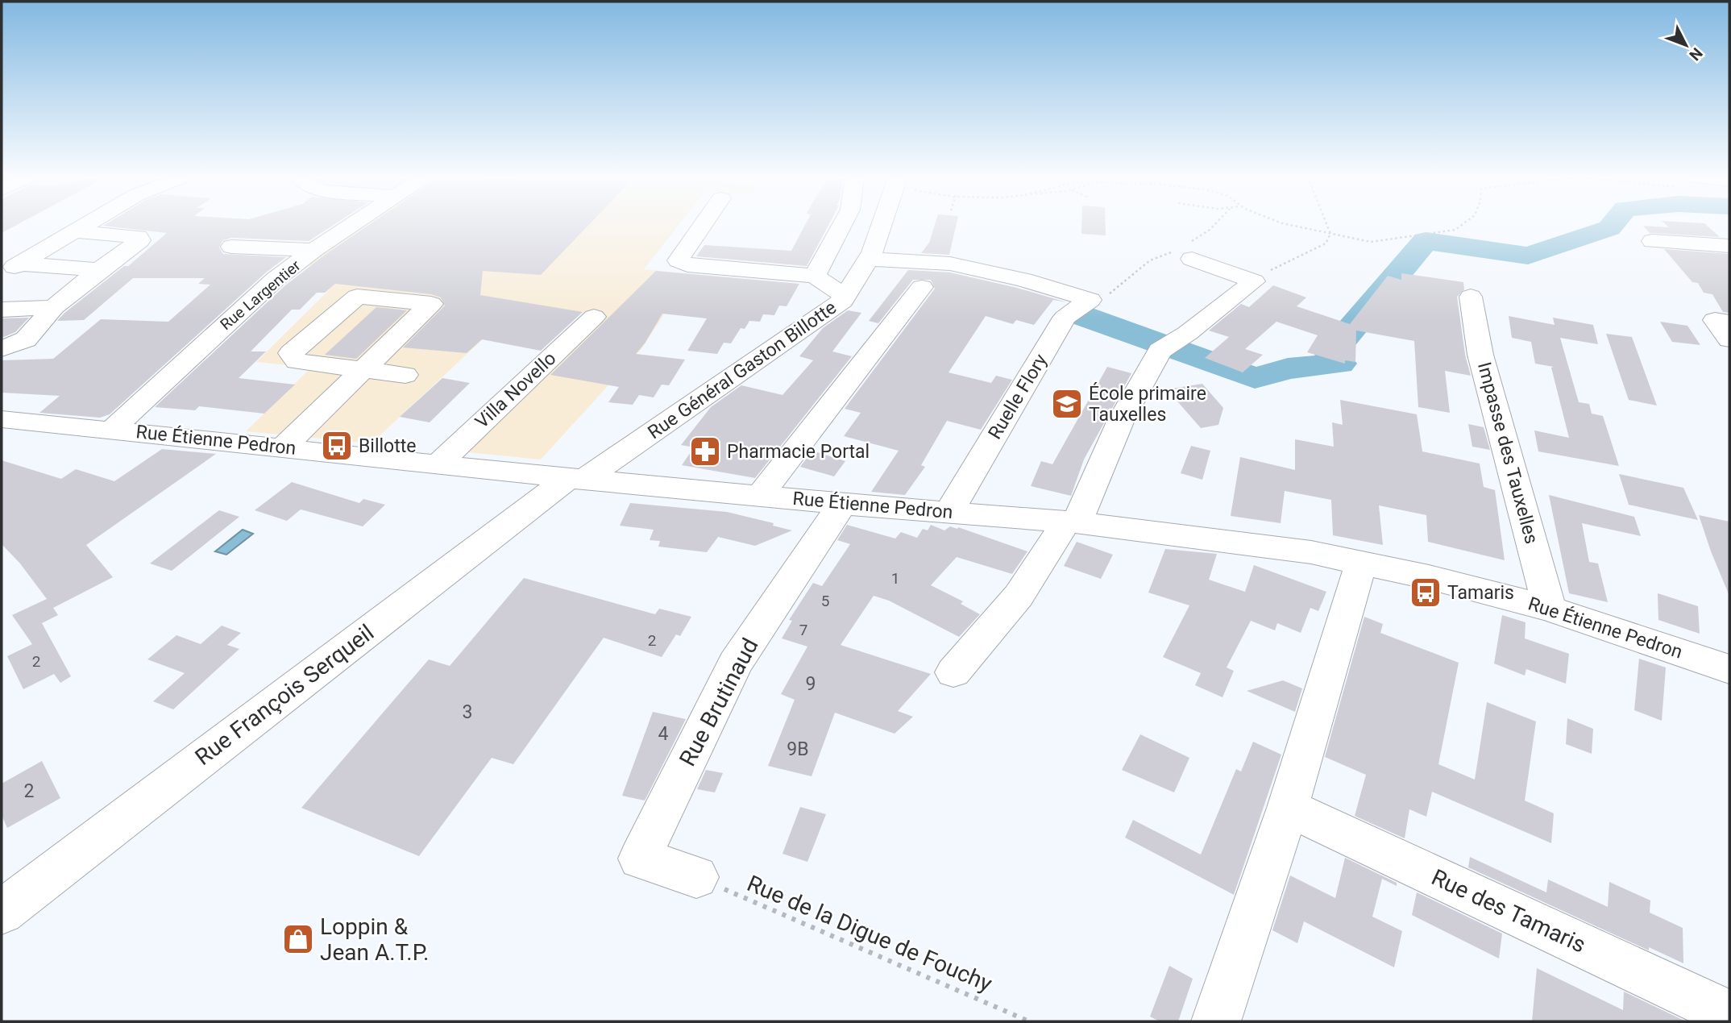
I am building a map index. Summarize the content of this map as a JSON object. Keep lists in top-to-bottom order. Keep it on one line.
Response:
{"streets":{"street":["Rue Largentier","Rue Général Gaston Billotte","Villa Novello","Ruelle Flory","Rue Étienne Pedron","Impasse des Tauxelles","Rue François Serqueil","Rue Brutinaud","Rue des Tamaris"],"path":["Rue de la Digue de Fouchy"]},"crossings":[["Rue Largentier","Rue Étienne Pedron"],["Rue Général Gaston Billotte","Rue Étienne Pedron"],["Rue Général Gaston Billotte","Rue François Serqueil"],["Villa Novello","Rue Étienne Pedron"],["Ruelle Flory","Rue Étienne Pedron"],["Rue Étienne Pedron","Impasse des Tauxelles"],["Rue Étienne Pedron","Rue François Serqueil"],["Rue Étienne Pedron","Rue Brutinaud"],["Rue Brutinaud","Rue de la Digue de Fouchy"]],"places":{"school or university":["École primaire Tauxelles"],"bus stop":["Billotte","Tamaris"],"pharmacy":["Pharmacie Portal"],"shop":["Loppin & Jean A.T.P."]},"house_numbers":["1","5","7","2","2","9","3","4","9B","2"],"north":"bottom right"}
